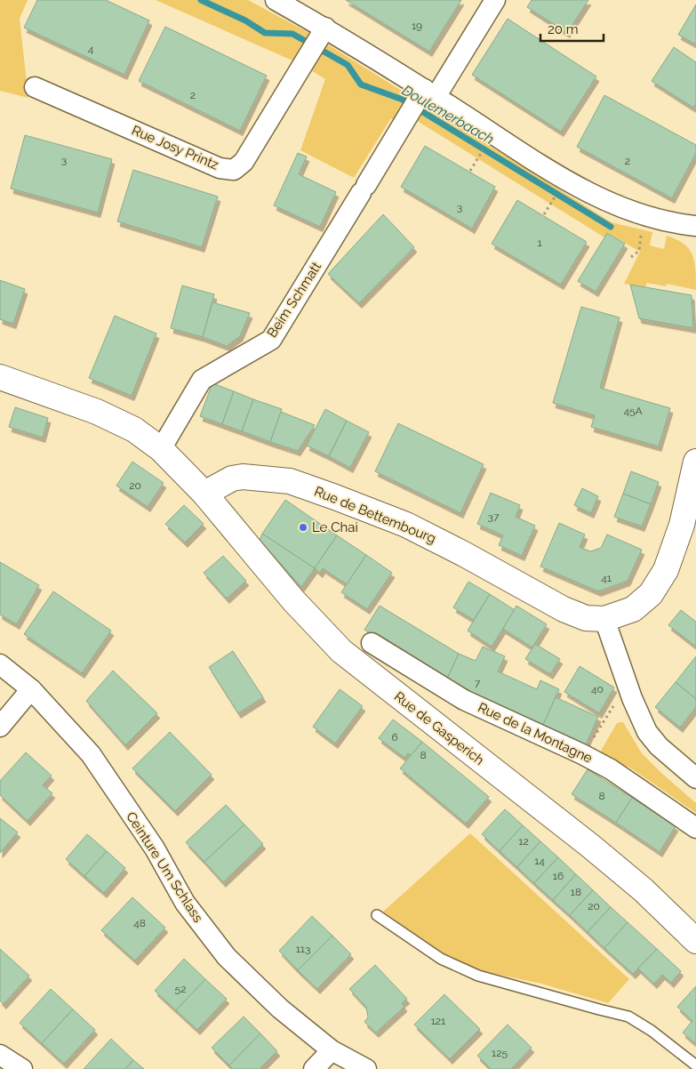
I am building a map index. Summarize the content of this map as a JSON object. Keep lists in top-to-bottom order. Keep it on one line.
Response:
{"streets":{"main road":["Rue de Bettembourg","Rue de Gasperich"],"street":["Rue Josy Printz","Beim Schmatt","Rue de la Montagne","Ceinture Um Schlass"]},"crossings":[["Rue de Bettembourg","Rue de Gasperich"]],"water":["Doulemerbaach"],"places":["Le Chai"],"house_numbers":["19","4","2","3","2","3","1","45A","20","37","41","7","40","6","8","8","12","14","16","18","20","48","113","52","121","125"],"scale_bar":"20 m"}
